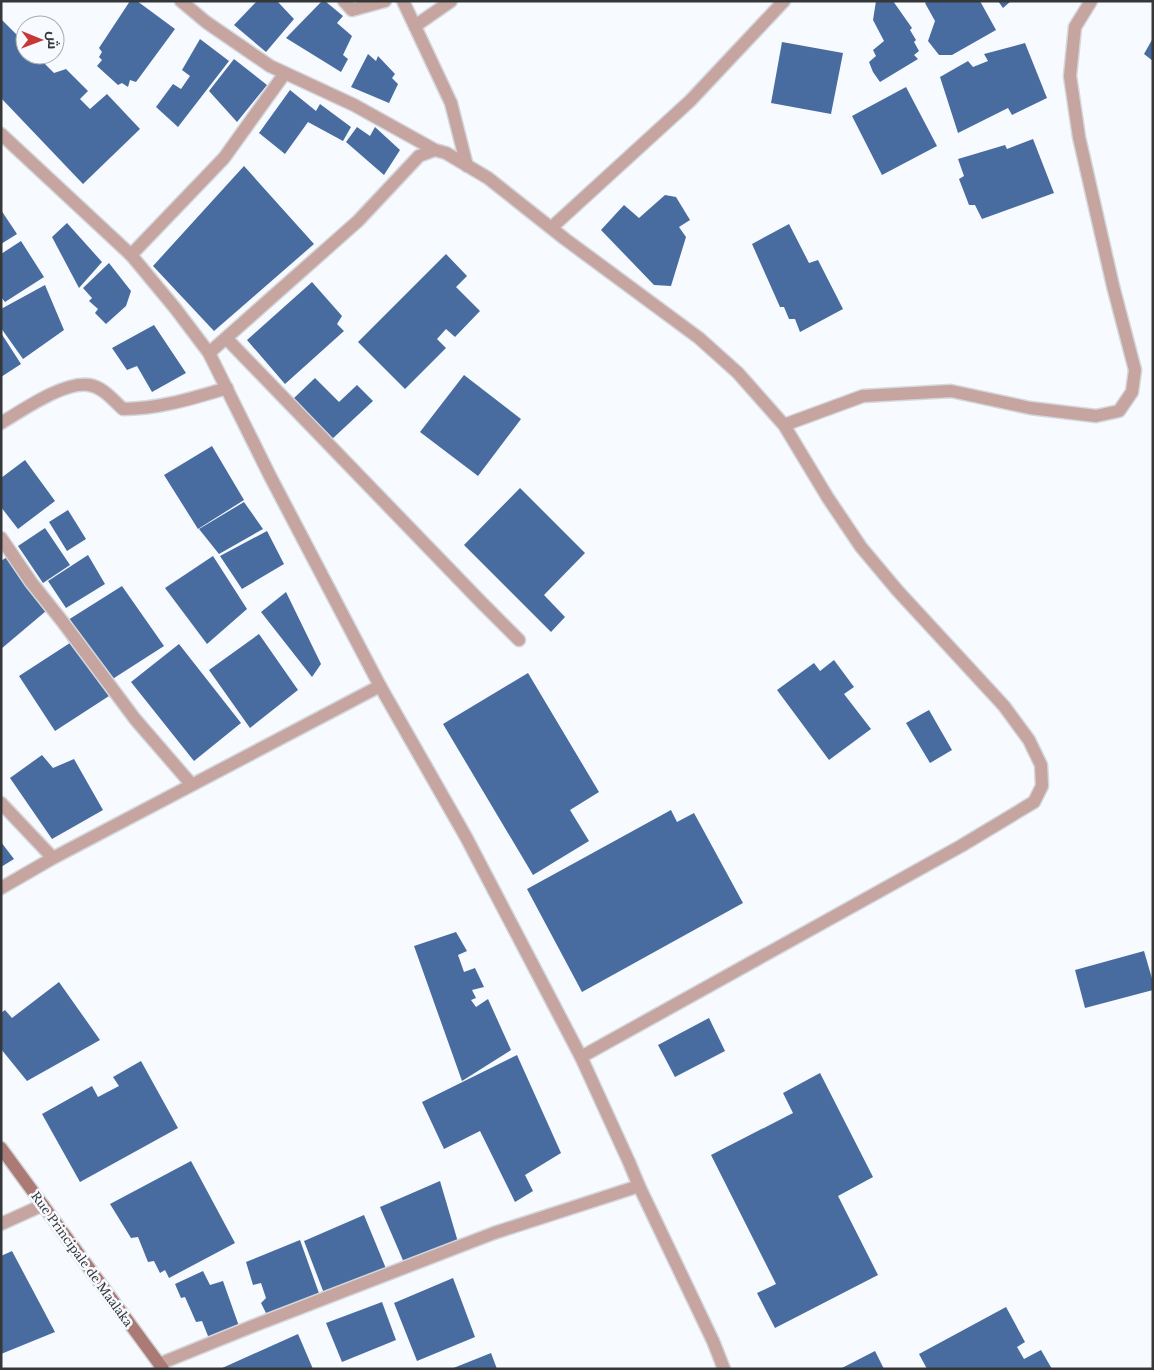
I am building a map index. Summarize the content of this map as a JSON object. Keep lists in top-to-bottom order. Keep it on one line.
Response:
{"streets":{"main road":["Rue Principale de Maalaka"]},"north":"right"}
